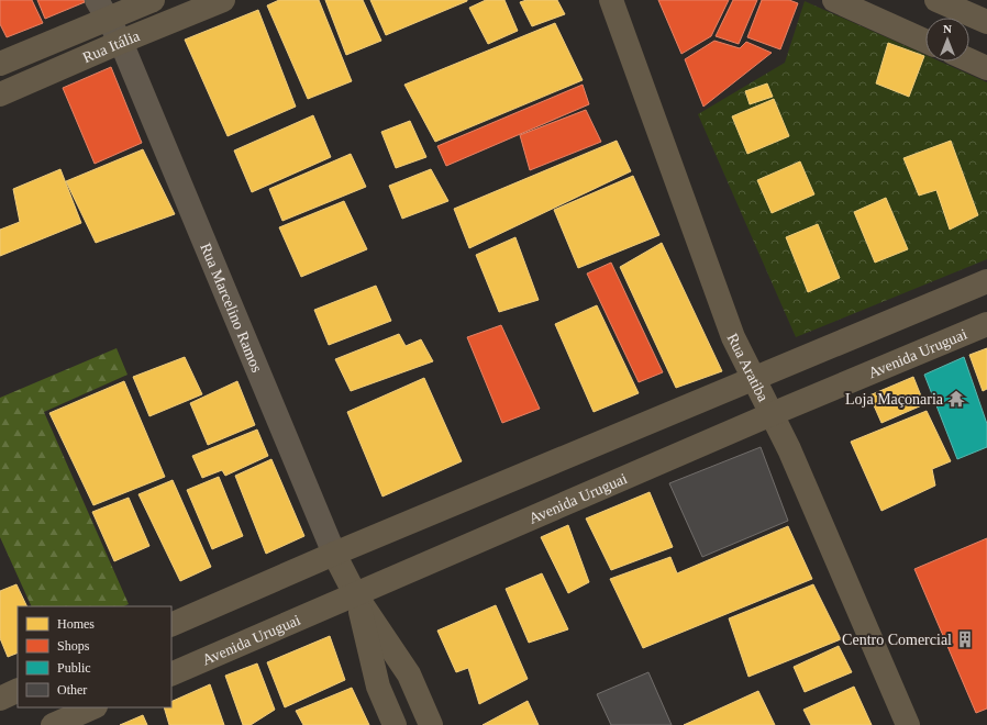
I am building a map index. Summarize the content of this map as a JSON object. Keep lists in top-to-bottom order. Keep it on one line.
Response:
{"streets":{"street":["Rua Itália","Rua Marcelino Ramos","Avenida Uruguai","Rua Aratiba"]},"crossings":[["Rua Itália","Rua Marcelino Ramos"],["Rua Marcelino Ramos","Avenida Uruguai"],["Avenida Uruguai","Rua Aratiba"]],"places":{"temple":["Loja Maçonaria"],"building":["Centro Comercial"]},"legend":["Homes","Shops","Public","Other"],"north":"top"}
